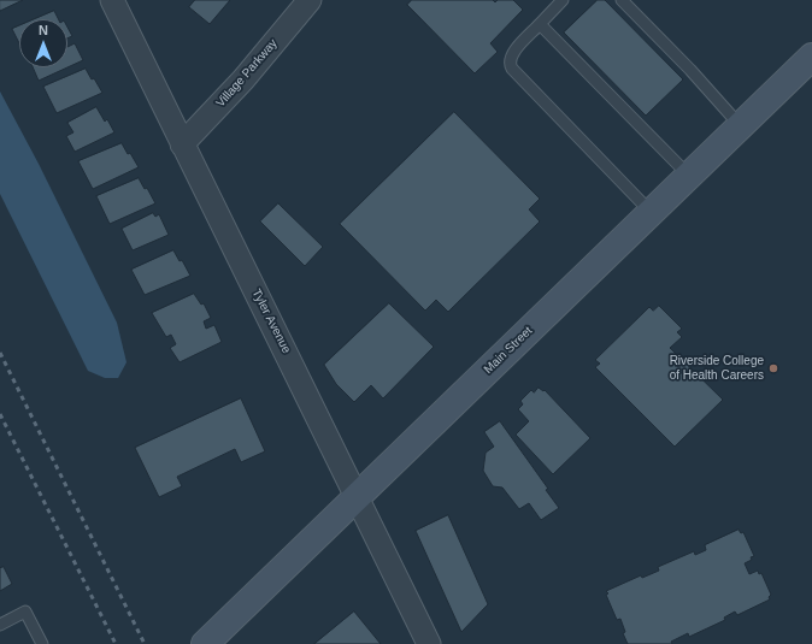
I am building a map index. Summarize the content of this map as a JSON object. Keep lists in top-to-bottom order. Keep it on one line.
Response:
{"streets":{"main road":["Main Street"],"street":["Village Parkway","Tyler Avenue"]},"crossings":[["Village Parkway","Tyler Avenue"],["Tyler Avenue","Main Street"]],"places":["Riverside College of Health Careers"],"north":"top"}
